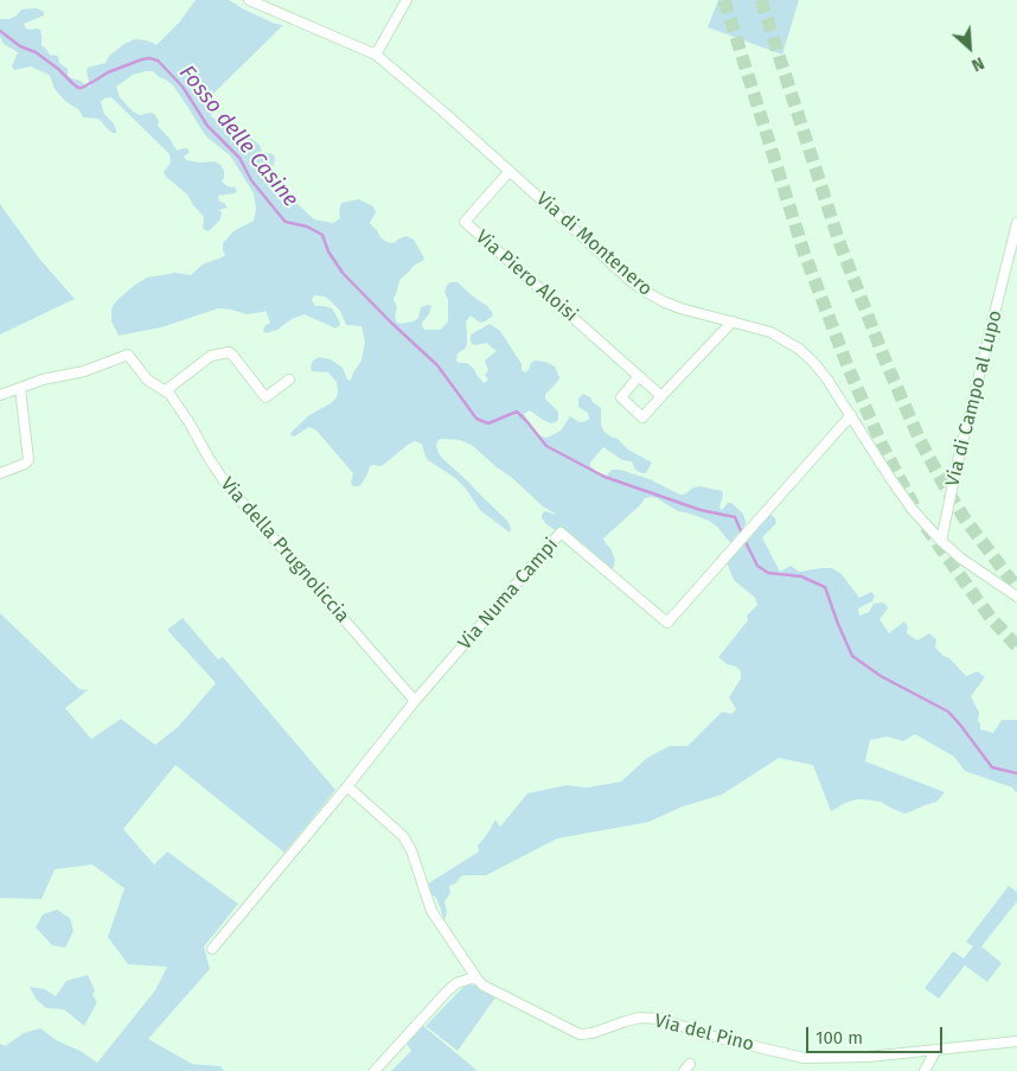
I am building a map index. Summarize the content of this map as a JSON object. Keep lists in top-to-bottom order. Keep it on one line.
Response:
{"streets":{"street":["Via di Montenero","Via Piero Aloisi","Via di Campo al Lupo","Via della Prugnoliccia","Via Numa Campi","Via del Pino"]},"crossings":[["Via di Montenero","Via Piero Aloisi"],["Via di Montenero","Via di Campo al Lupo"],["Via di Montenero","Via Numa Campi"],["Via della Prugnoliccia","Via Numa Campi"]],"water":["Fosso delle Casine"],"scale_bar":"100 m","north":"bottom right"}
